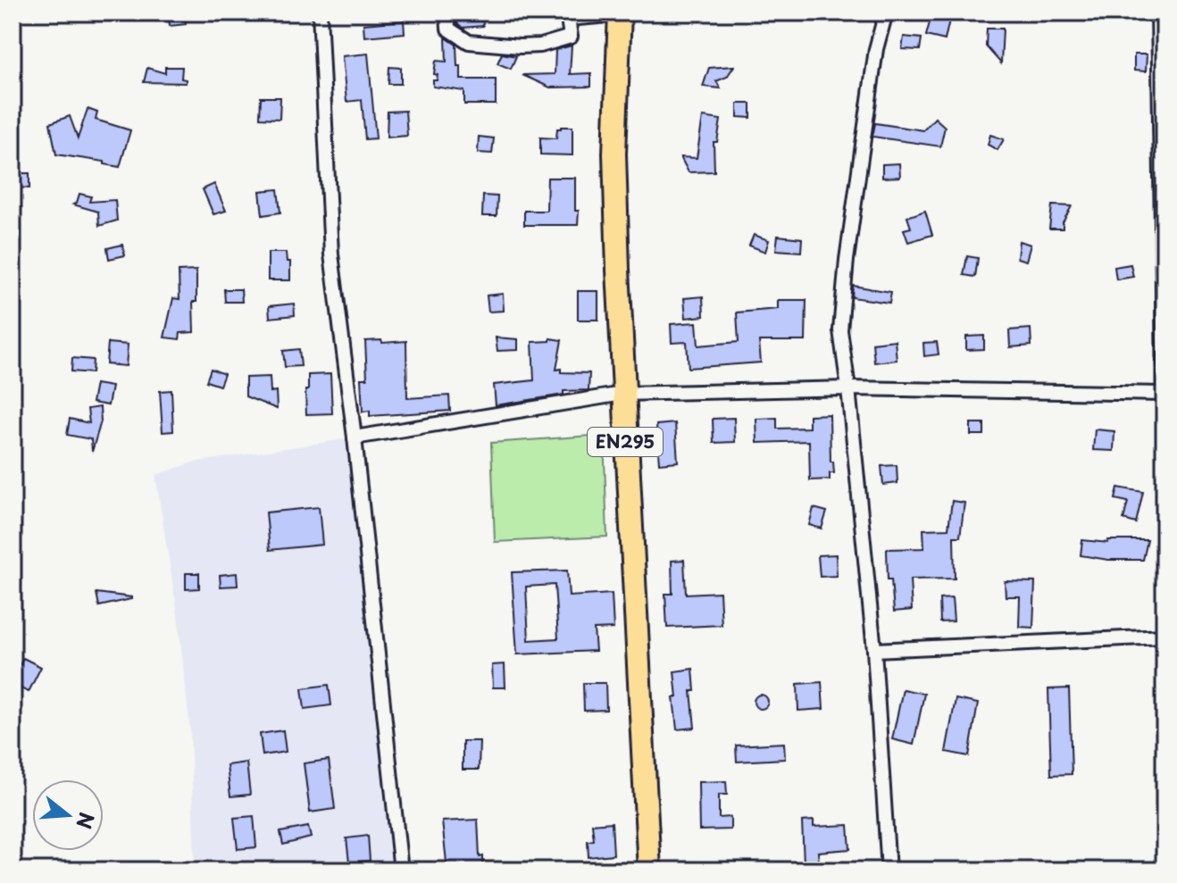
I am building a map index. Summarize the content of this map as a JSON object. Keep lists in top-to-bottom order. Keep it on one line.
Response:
{"streets":{"main road":["EN295"]},"north":"right"}
